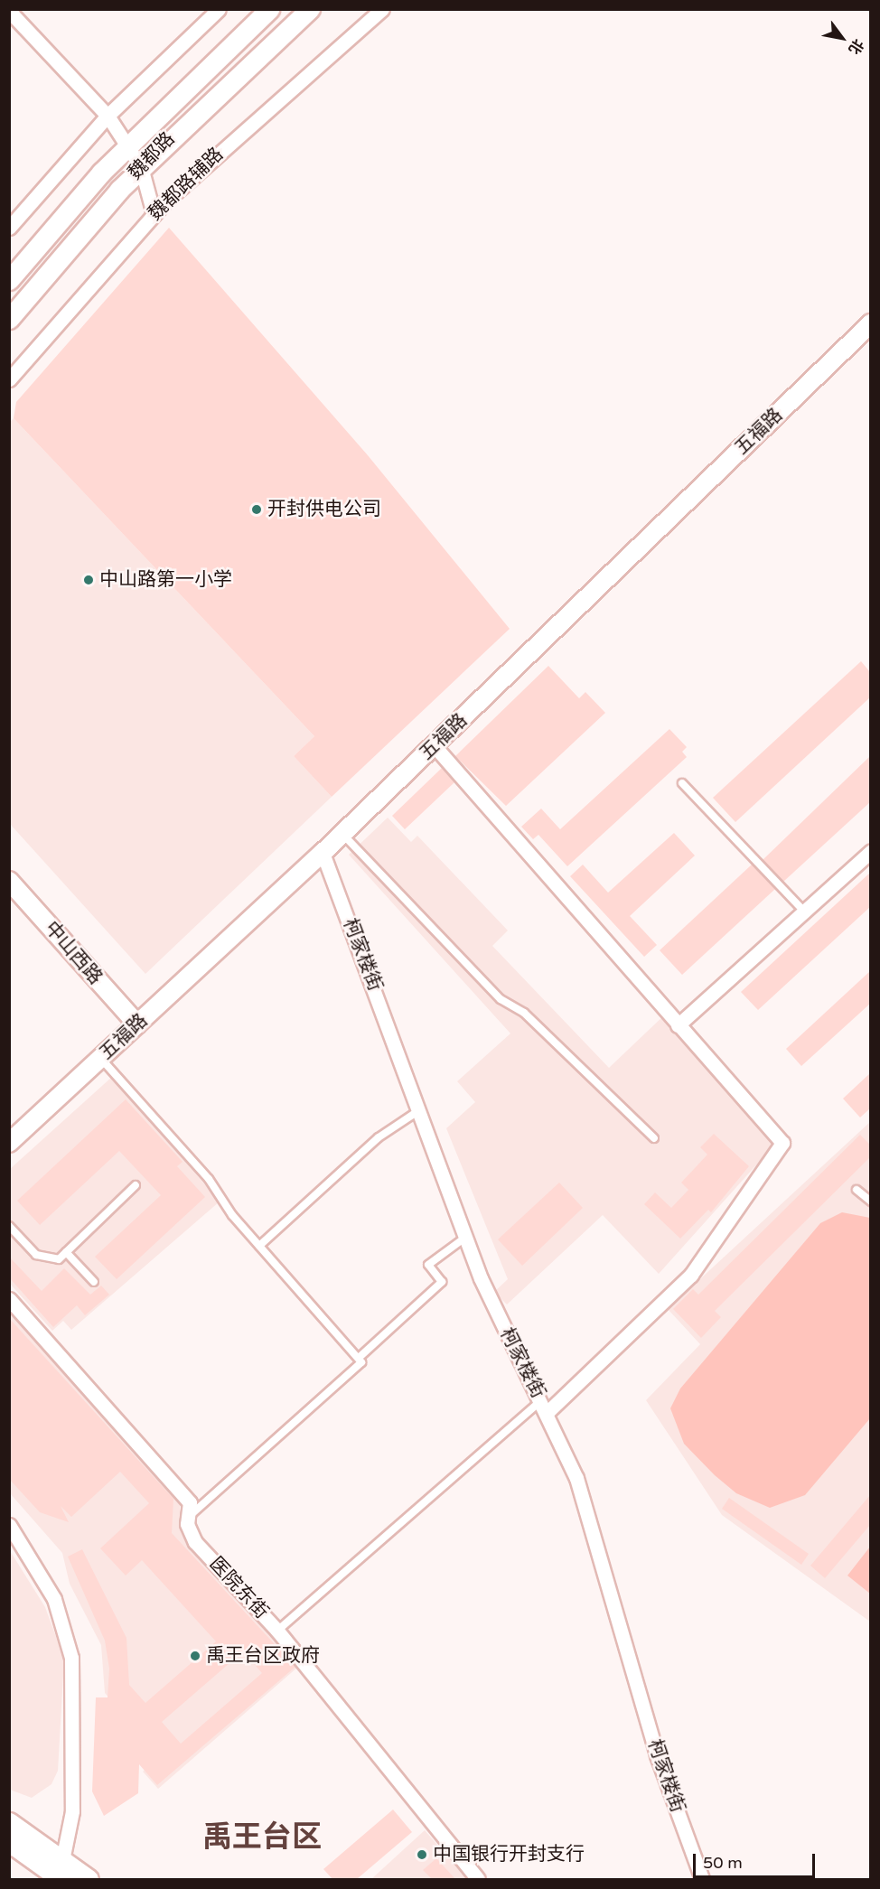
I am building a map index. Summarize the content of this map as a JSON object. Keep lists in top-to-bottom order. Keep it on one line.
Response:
{"streets":{"main road":["魏都路"],"street":["魏都路辅路","五福路","中山西路","柯家楼街","医院东街"]},"crossings":[["五福路","中山西路"],["五福路","柯家楼街"]],"districts":["禹王台区"],"places":["开封供电公司","中山路第一小学","禹王台区政府","中国银行开封支行"],"scale_bar":"50 m","north":"bottom right"}
